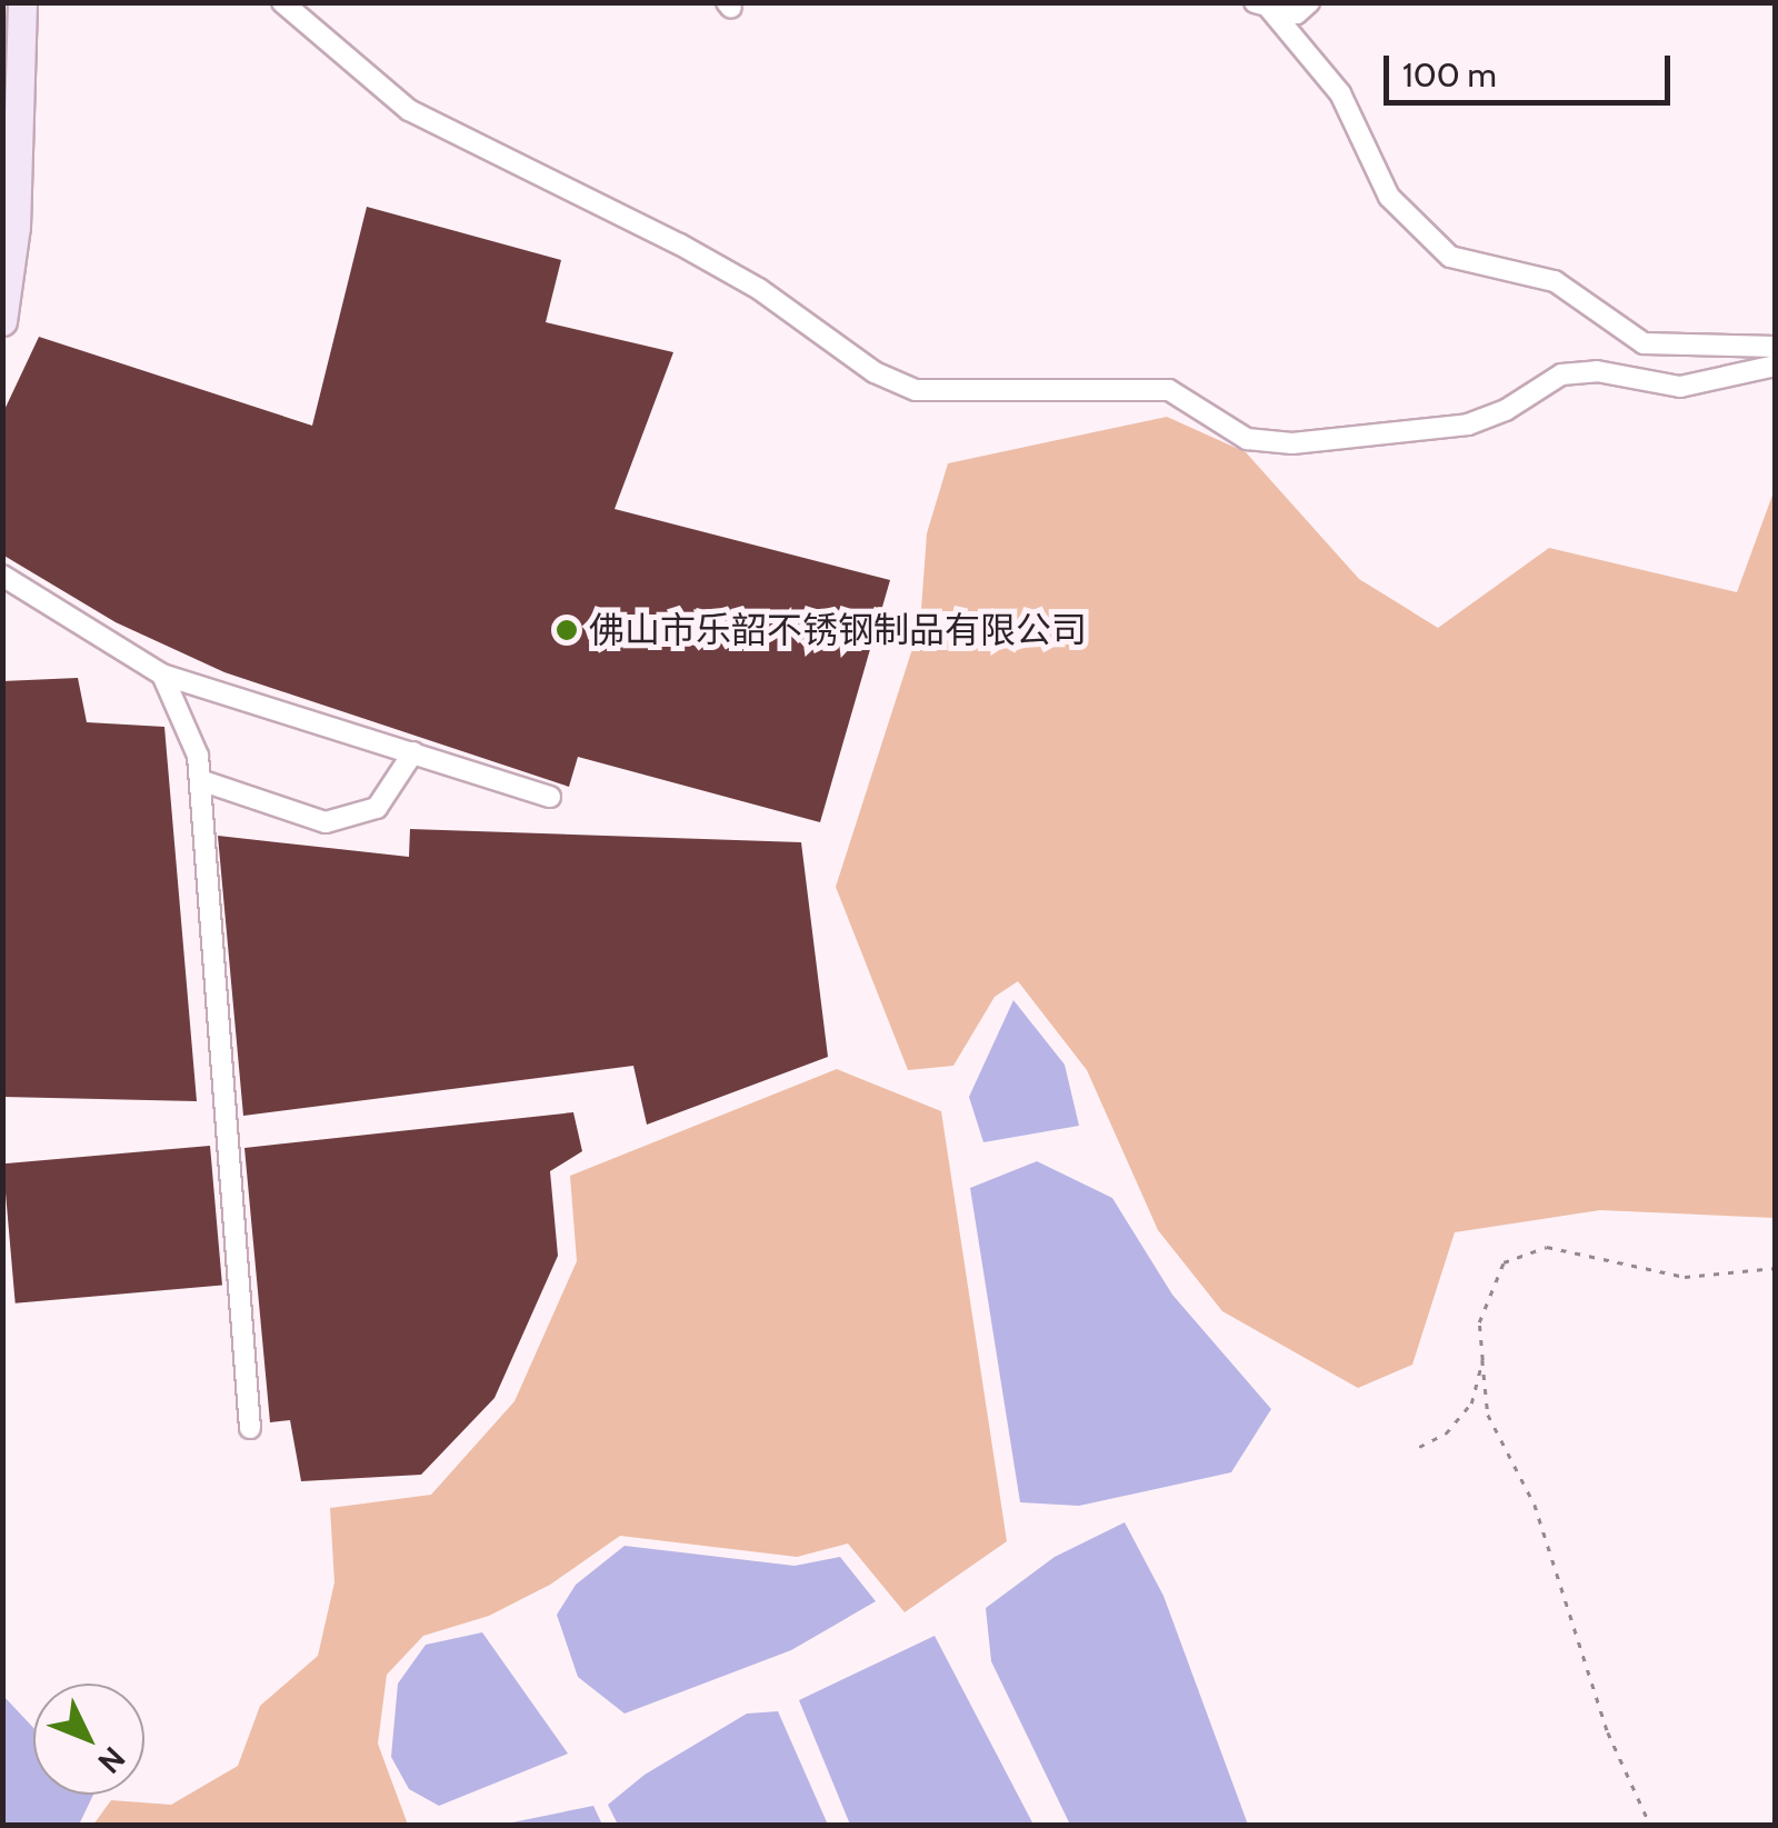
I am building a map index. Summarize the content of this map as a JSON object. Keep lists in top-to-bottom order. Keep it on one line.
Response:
{"places":["佛山市乐韶不锈钢制品有限公司"],"scale_bar":"100 m","north":"bottom right"}
